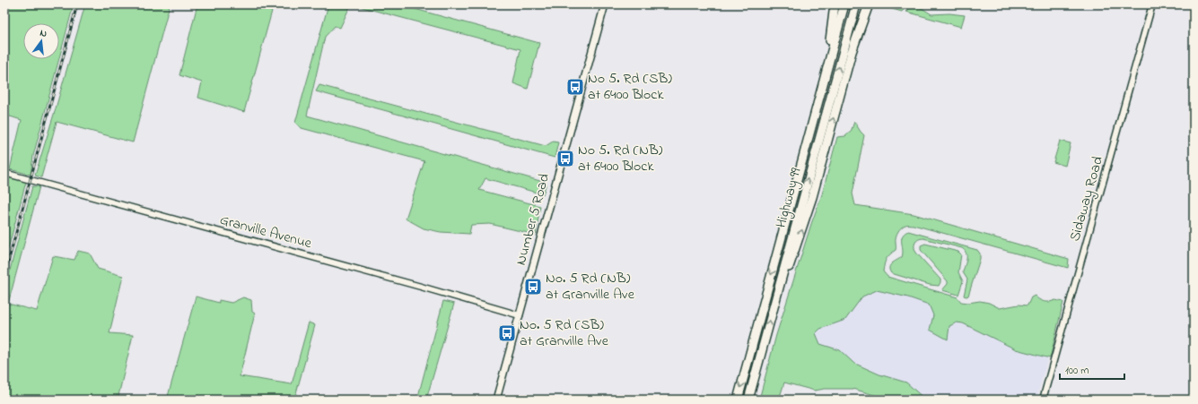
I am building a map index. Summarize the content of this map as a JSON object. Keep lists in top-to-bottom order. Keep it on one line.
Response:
{"streets":{"highway":["Highway 99"],"main road":["Number 5 Road"],"street":["Sidaway Road","Granville Avenue"]},"crossings":[["Number 5 Road","Granville Avenue"]],"places":{"bus stop":["No 5. Rd (SB) at 6400 Block","No 5. Rd (NB) at 6400 Block","No. 5 Rd (NB) at Granville Ave","No. 5 Rd (SB) at Granville Ave"]},"scale_bar":"100 m","north":"top"}
